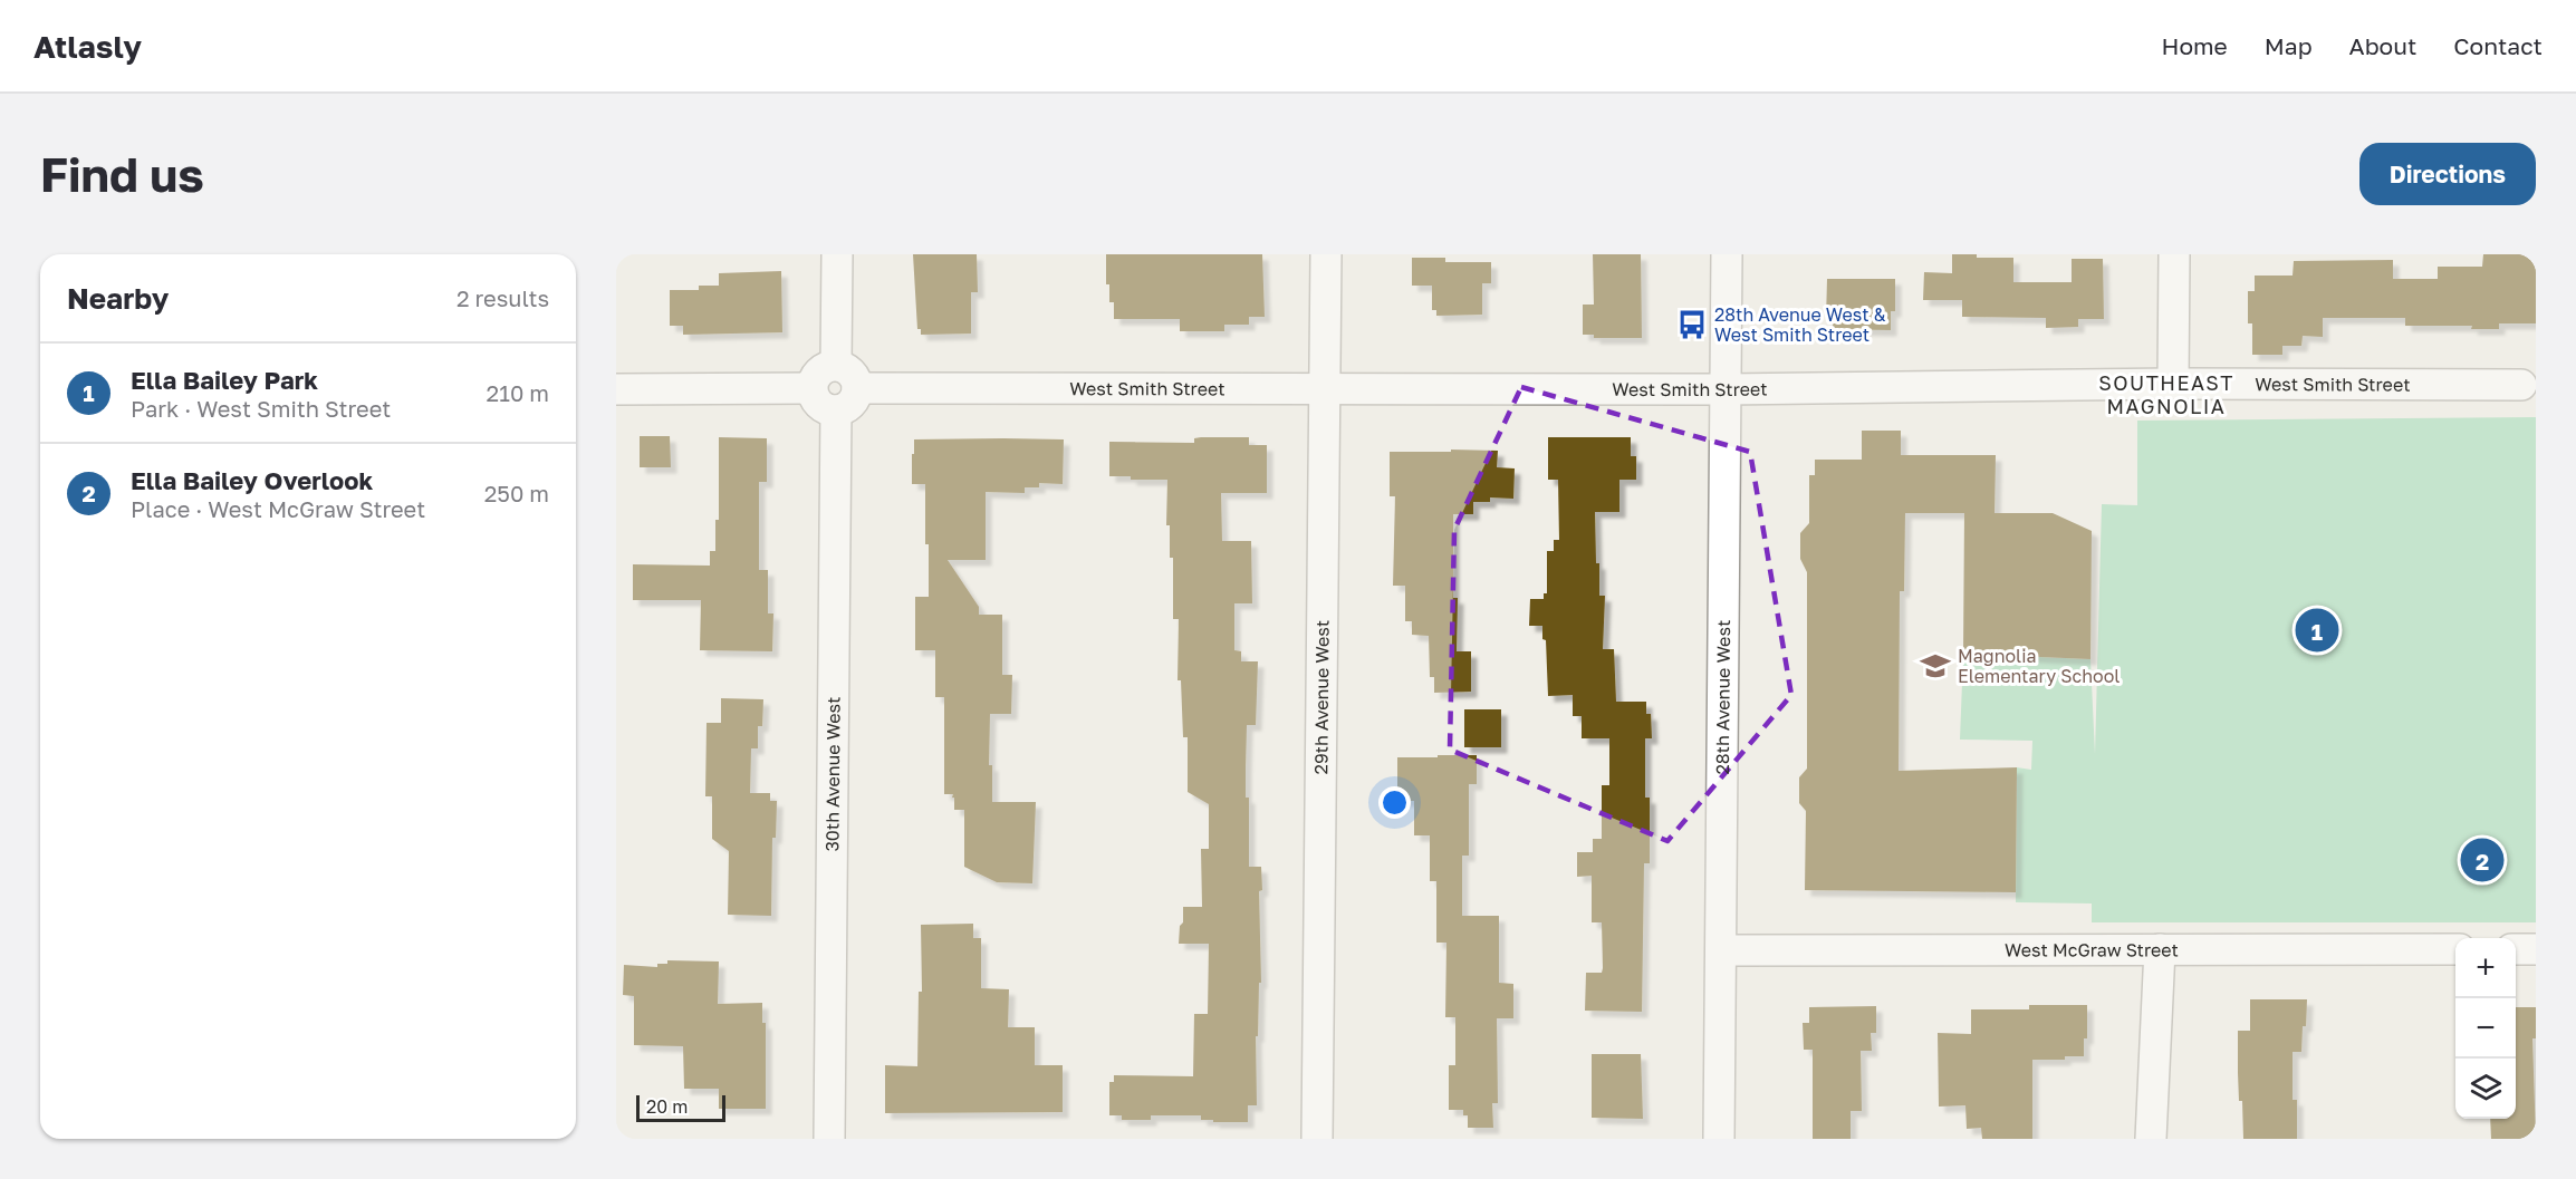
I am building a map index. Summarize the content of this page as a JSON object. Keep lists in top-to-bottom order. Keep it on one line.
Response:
{"streets":{"street":["West Smith Street","29th Avenue West","28th Avenue West","30th Avenue West","West McGraw Street"]},"crossings":[["West Smith Street","29th Avenue West"],["West Smith Street","28th Avenue West"],["West Smith Street","30th Avenue West"],["28th Avenue West","West McGraw Street"]],"districts":["SOUTHEAST MAGNOLIA"],"places":{"bus stop":["28th Avenue West & West Smith Street"],"school or university":["Magnolia Elementary School"]},"scale_bar":"20 m","page":{"header":"Atlasly","nav":["Home","Map","About","Contact"],"buttons":"Directions","title":"Find us","heading":["Nearby","2 results"],"list":[{"mark":"1","name":"Ella Bailey Park","note":"Park · West Smith Street","value":"210 m"},{"mark":"2","name":"Ella Bailey Overlook","note":"Place · West McGraw Street","value":"250 m"}],"pins":["1","2"],"map_buttons":["+","−"],"scale":"20 m"}}
